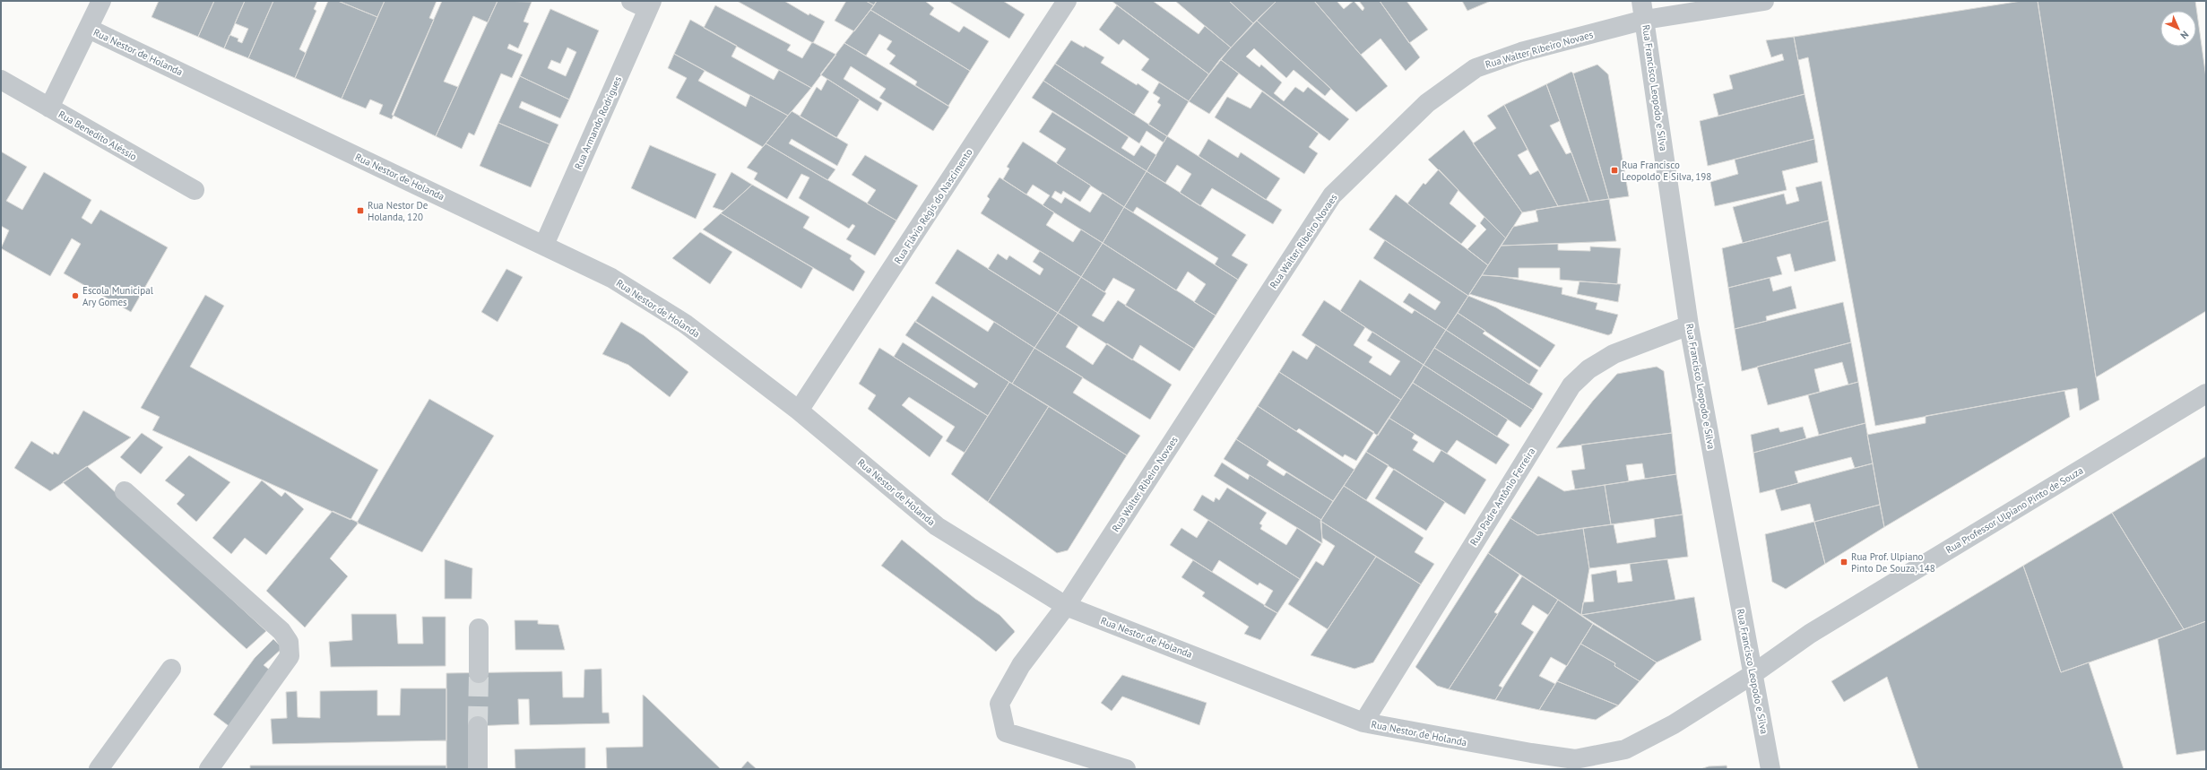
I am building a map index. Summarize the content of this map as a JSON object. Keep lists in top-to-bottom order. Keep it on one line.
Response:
{"streets":{"street":["Rua Walter Ribeiro Novaes","Rua Nestor de Holanda","Rua Francisco Leopodo e Silva","Rua Armando Rodrigues","Rua Benedito Aléssio","Rua Flávio Régis do Nascimento","Rua Padre Antônio Ferreira","Rua Professor Ulpiano Pinto de Souza"]},"crossings":[["Rua Walter Ribeiro Novaes","Rua Nestor de Holanda"],["Rua Walter Ribeiro Novaes","Rua Francisco Leopodo e Silva"],["Rua Nestor de Holanda","Rua Francisco Leopodo e Silva"],["Rua Nestor de Holanda","Rua Armando Rodrigues"],["Rua Nestor de Holanda","Rua Flávio Régis do Nascimento"],["Rua Nestor de Holanda","Rua Padre Antônio Ferreira"],["Rua Nestor de Holanda","Rua Professor Ulpiano Pinto de Souza"],["Rua Francisco Leopodo e Silva","Rua Padre Antônio Ferreira"],["Rua Francisco Leopodo e Silva","Rua Professor Ulpiano Pinto de Souza"]],"places":{"transit":["Rua Francisco Leopoldo E Silva, 198","Rua Nestor De Holanda, 120","Rua Prof. Ulpiano Pinto De Souza, 148"],"other":["Escola Municipal Ary Gomes"]},"north":"bottom right"}
